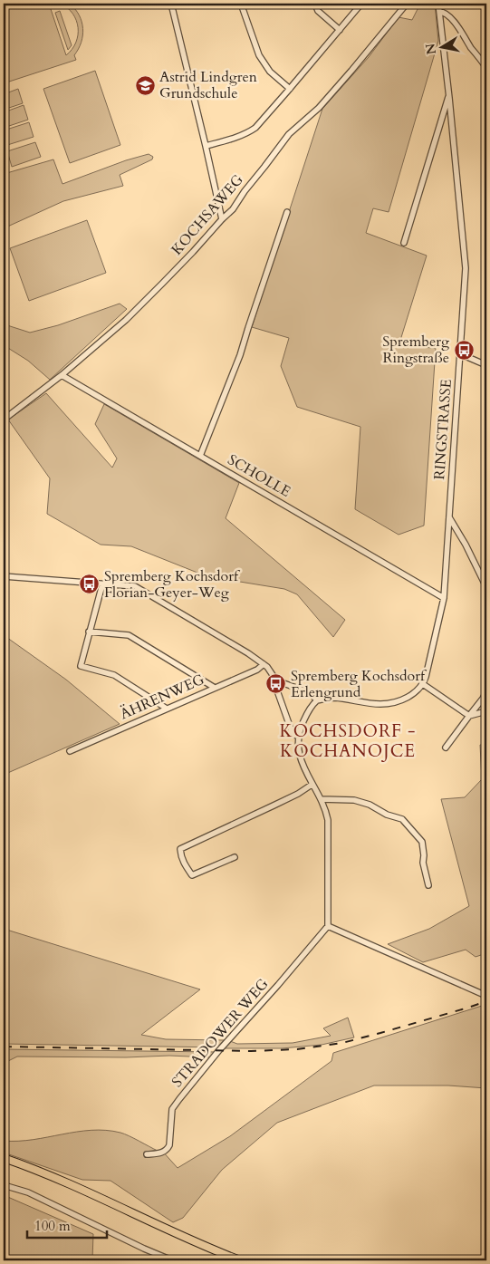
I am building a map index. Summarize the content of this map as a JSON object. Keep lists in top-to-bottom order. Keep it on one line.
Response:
{"streets":{"street":["KOCHSAWEG","RINGSTRASSE","SCHOLLE","ÄHRENWEG","STRADOWER WEG"]},"crossings":[["KOCHSAWEG","SCHOLLE"],["RINGSTRASSE","SCHOLLE"]],"districts":["KOCHSDORF - KOCHANOJCE"],"places":{"school or university":["Astrid Lindgren Grundschule"],"bus stop":["Spremberg Ringstraße","Spremberg Kochsdorf Florian-Geyer-Weg","Spremberg Kochsdorf Erlengrund"]},"scale_bar":"100 m","north":"left"}
